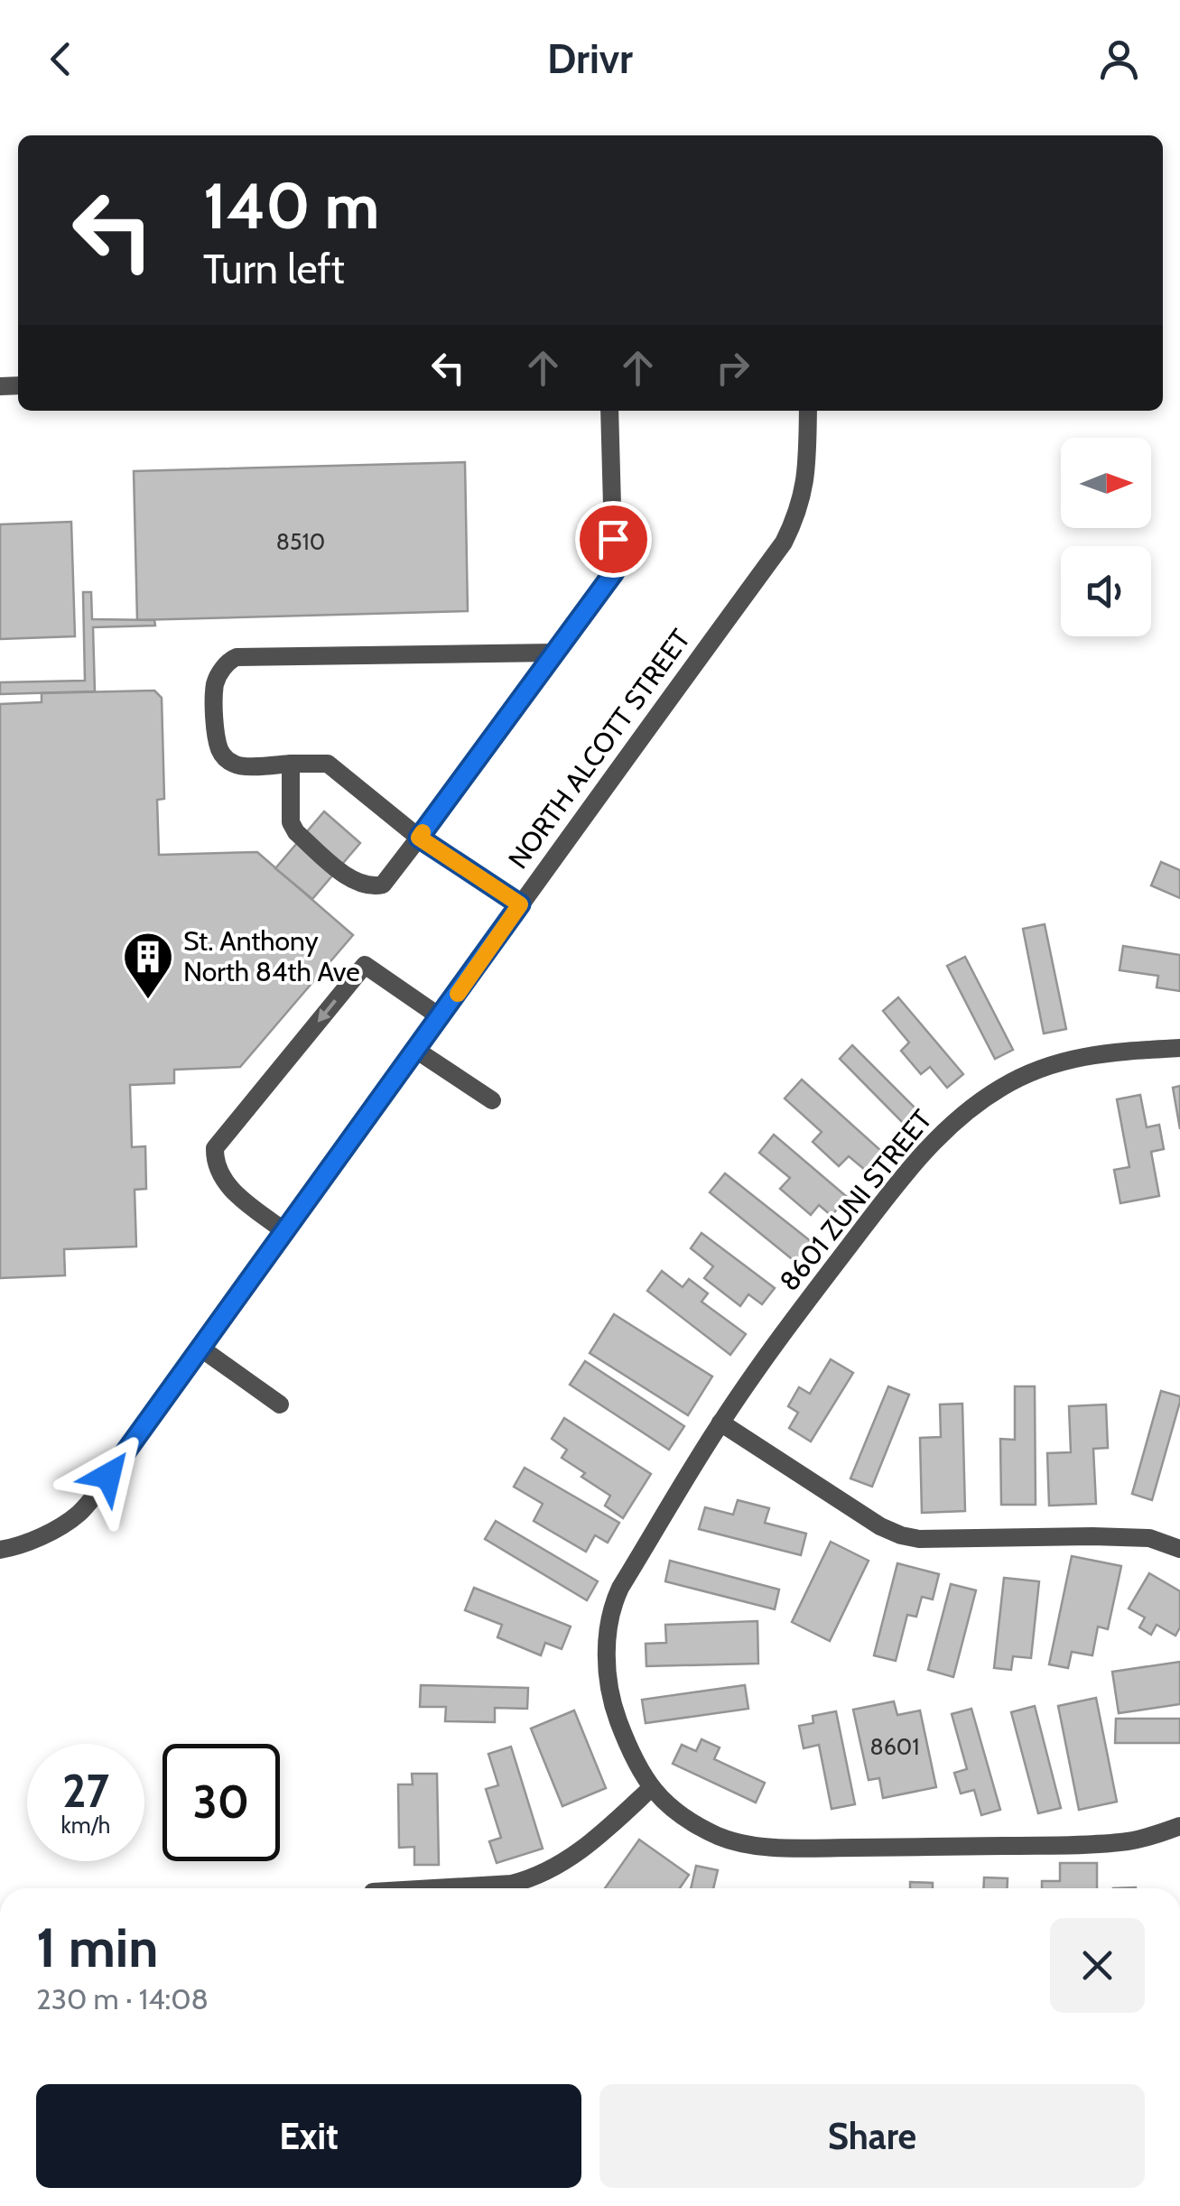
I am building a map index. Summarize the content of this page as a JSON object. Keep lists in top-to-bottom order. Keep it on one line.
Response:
{"streets":{"street":["NORTH ALCOTT STREET","8601 ZUNI STREET"]},"places":{"building":["St. Anthony North 84th Ave"]},"house_numbers":["8510","8601"],"north":"right","page":{"header":"Drivr","turn":["140 m","Turn left"],"speed":"27 km/h","limit":"30","heading":["1 min","230 m · 14:08"],"buttons":["Exit","Share"]}}
